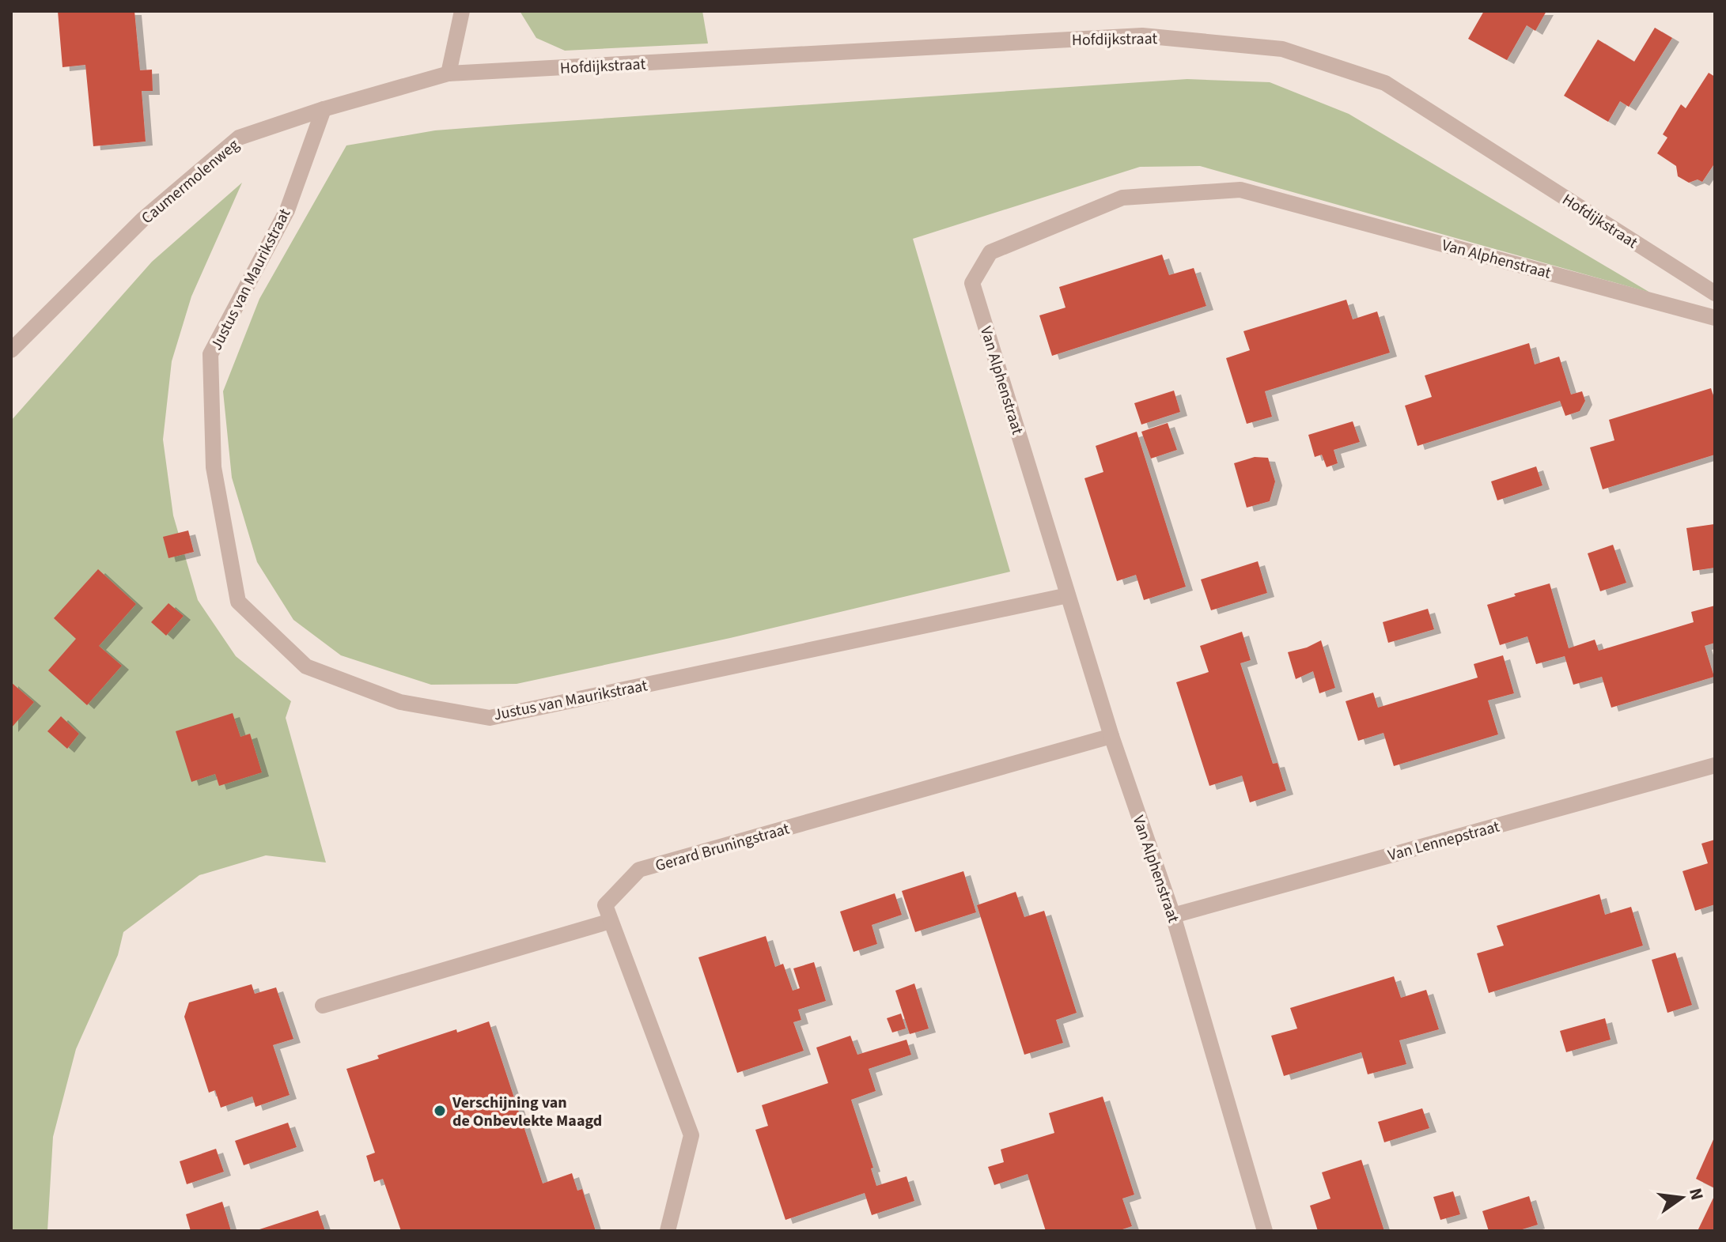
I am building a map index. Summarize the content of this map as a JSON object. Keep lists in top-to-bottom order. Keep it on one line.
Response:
{"streets":{"street":["Hofdijkstraat","Caumermolenweg","Van Alphenstraat","Justus van Maurikstraat","Van Lennepstraat","Gerard Bruningstraat"]},"crossings":[["Hofdijkstraat","Caumermolenweg"],["Caumermolenweg","Justus van Maurikstraat"],["Van Alphenstraat","Justus van Maurikstraat"],["Van Alphenstraat","Van Lennepstraat"],["Van Alphenstraat","Gerard Bruningstraat"]],"places":["Verschijning van de Onbevlekte Maagd"],"north":"right"}
